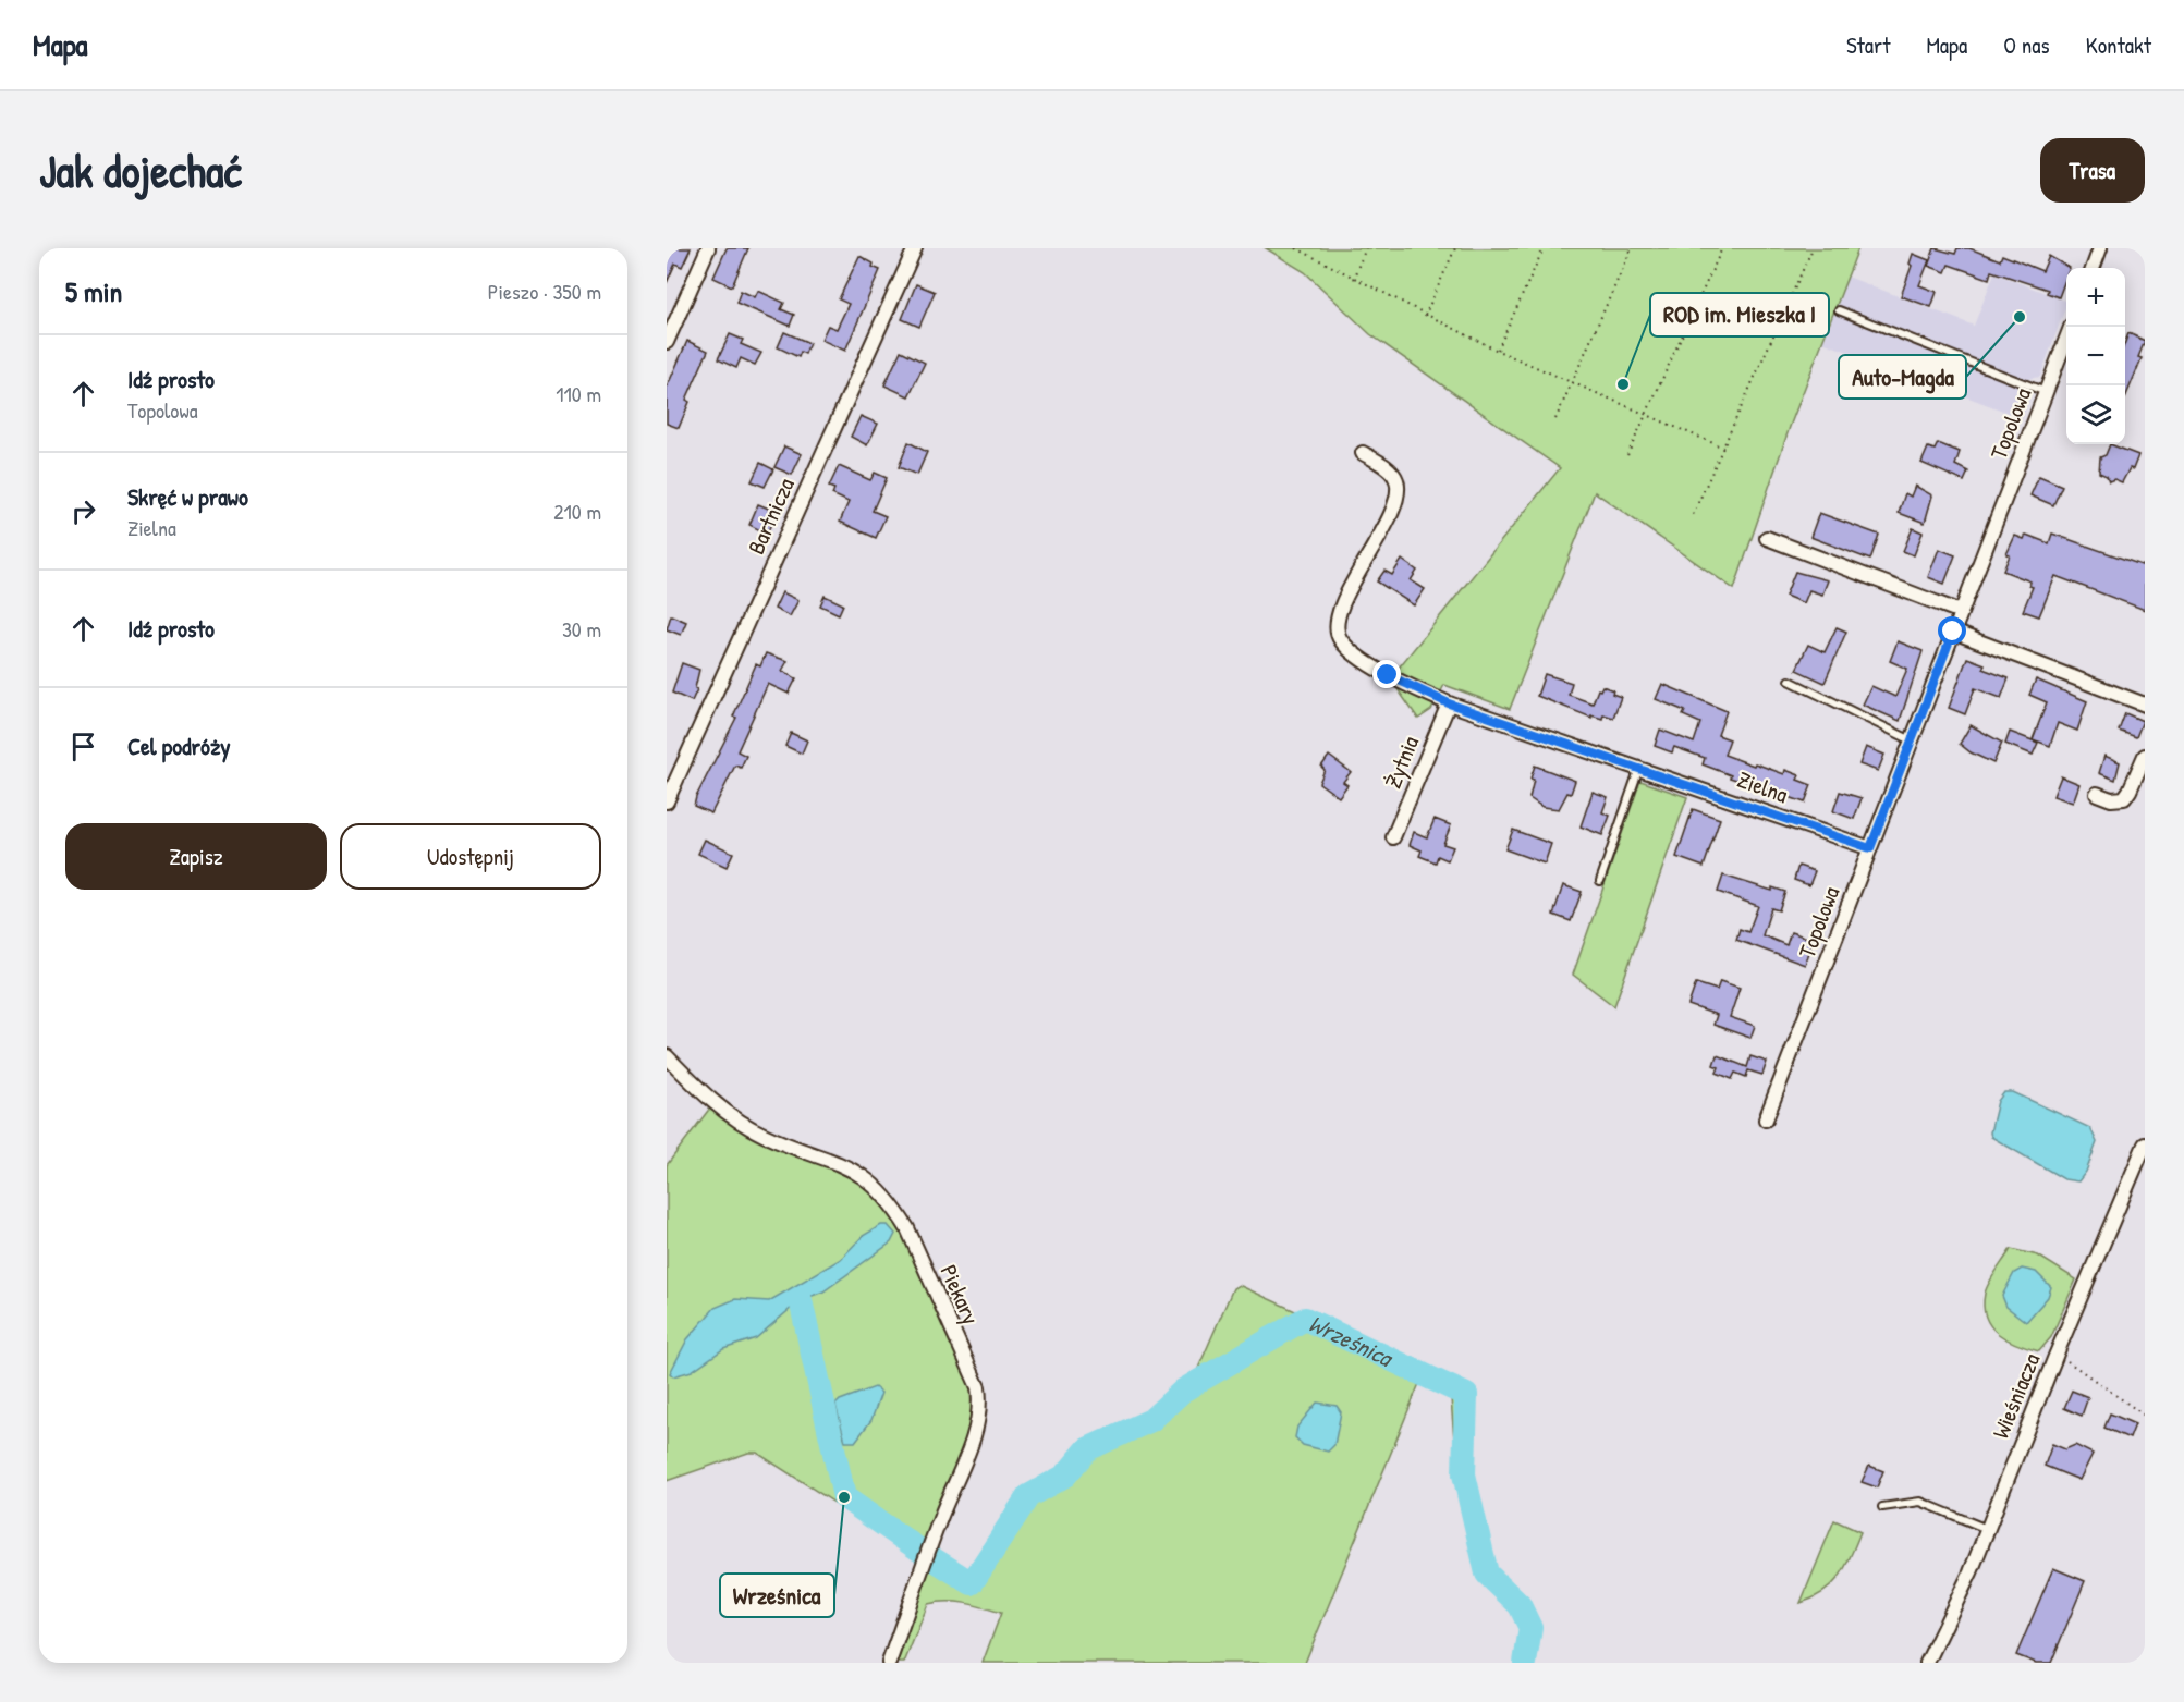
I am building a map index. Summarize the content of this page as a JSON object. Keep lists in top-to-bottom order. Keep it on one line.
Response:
{"streets":{"street":["Topolowa","Bartnicza","Żytnia","Zielna","Piekary","Wieśniacza"]},"crossings":[["Topolowa","Zielna"],["Żytnia","Zielna"]],"water":["Wrześnica"],"places":["Auto-Magda","ROD im. Mieszka I","Wrześnica"],"page":{"header":"Mapa","nav":["Start","Mapa","O nas","Kontakt"],"buttons":["Trasa",["Zapisz","Udostępnij"]],"title":"Jak dojechać","heading":["5 min","Pieszo · 350 m"],"map_buttons":["+","−"],"list":[["Idź prosto","Topolowa","110 m"],["Skręć w prawo","Zielna","210 m"],["Idź prosto","30 m"],"Cel podróży"]}}
